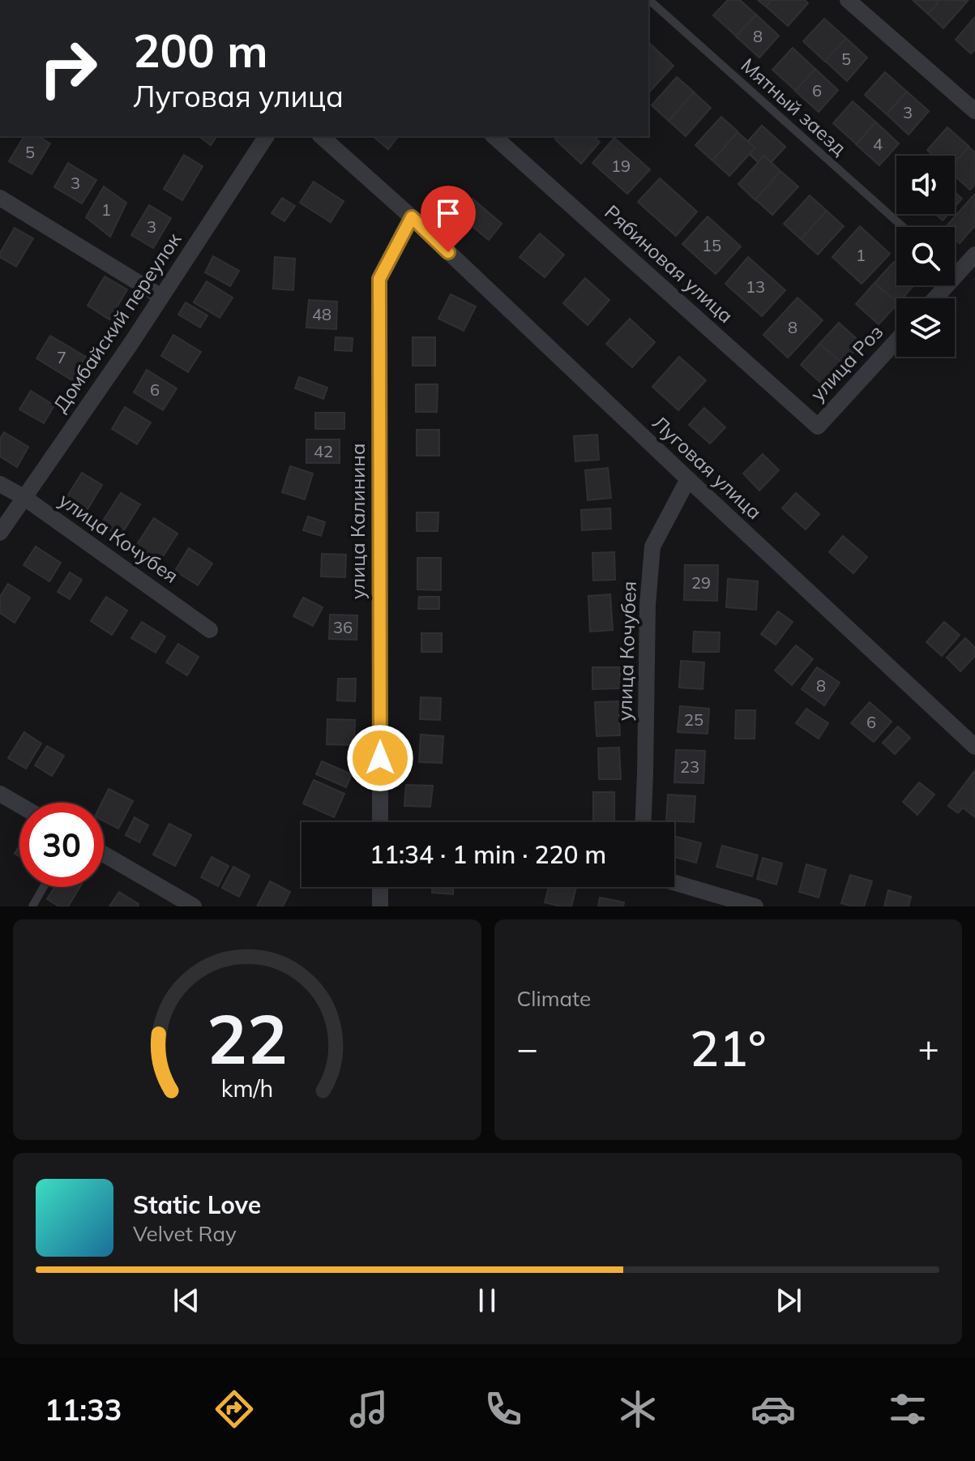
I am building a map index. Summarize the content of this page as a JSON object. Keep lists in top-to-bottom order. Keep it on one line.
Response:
{"streets":{"street":["Рябиновая улица","Домбайский переулок","улица Роз","Луговая улица","улица Калинина","улица Кочубея"],"lane":["Мятный заезд"]},"crossings":[["Рябиновая улица","улица Роз"],["Домбайский переулок","улица Кочубея"],["Луговая улица","улица Калинина"],["Луговая улица","улица Кочубея"]],"house_numbers":["8","5","6","3","4","5","19","3","1","3","15","1","13","48","8","7","6","42","29","36","8","25","6","23"],"page":{"turn":["200 m","Луговая улица"],"limit":"30","trip":"11:34 · 1 min · 220 m","tile":"Climate","heat":["−","21°","+"],"song":["Static Love","Velvet Ray"],"tabs":"11:33","gauge":["22","km/h"]}}
